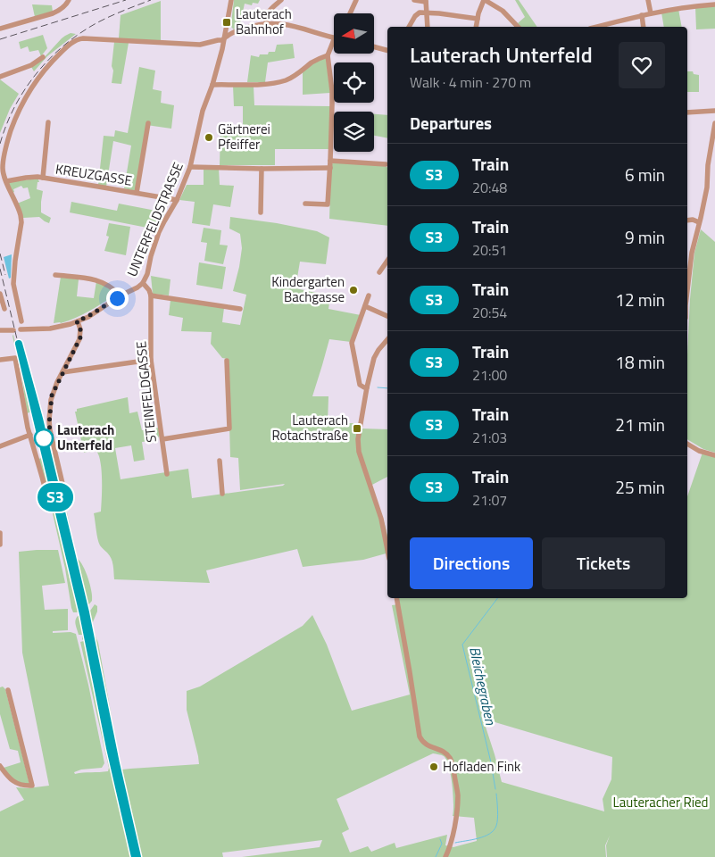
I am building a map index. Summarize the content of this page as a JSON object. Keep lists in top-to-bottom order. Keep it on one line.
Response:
{"streets":{"street":["KREUZGASSE","UNTERFELDSTRASSE","STEINFELDGASSE"]},"crossings":[["KREUZGASSE","UNTERFELDSTRASSE"]],"water":["Bleichegraben"],"parks":["Lauteracher Ried"],"places":{"transit":["Lauterach Bahnhof","Lauterach Rotachstraße"],"other":["Gärtnerei Pfeiffer","Kindergarten Bachgasse","Lauterach Unterfeld","Hofladen Fink"]},"north":"left","page":{"on_map":"S3","heading":[["Lauterach Unterfeld","Walk · 4 min · 270 m"],"Departures"],"list":[{"mark":"S3","name":"Train","note":"20:48","value":"6 min"},{"mark":"S3","name":"Train","note":"20:51","value":"9 min"},{"mark":"S3","name":"Train","note":"20:54","value":"12 min"},{"mark":"S3","name":"Train","note":"21:00","value":"18 min"},{"mark":"S3","name":"Train","note":"21:03","value":"21 min"},{"mark":"S3","name":"Train","note":"21:07","value":"25 min"}],"buttons":["Directions","Tickets"]}}
